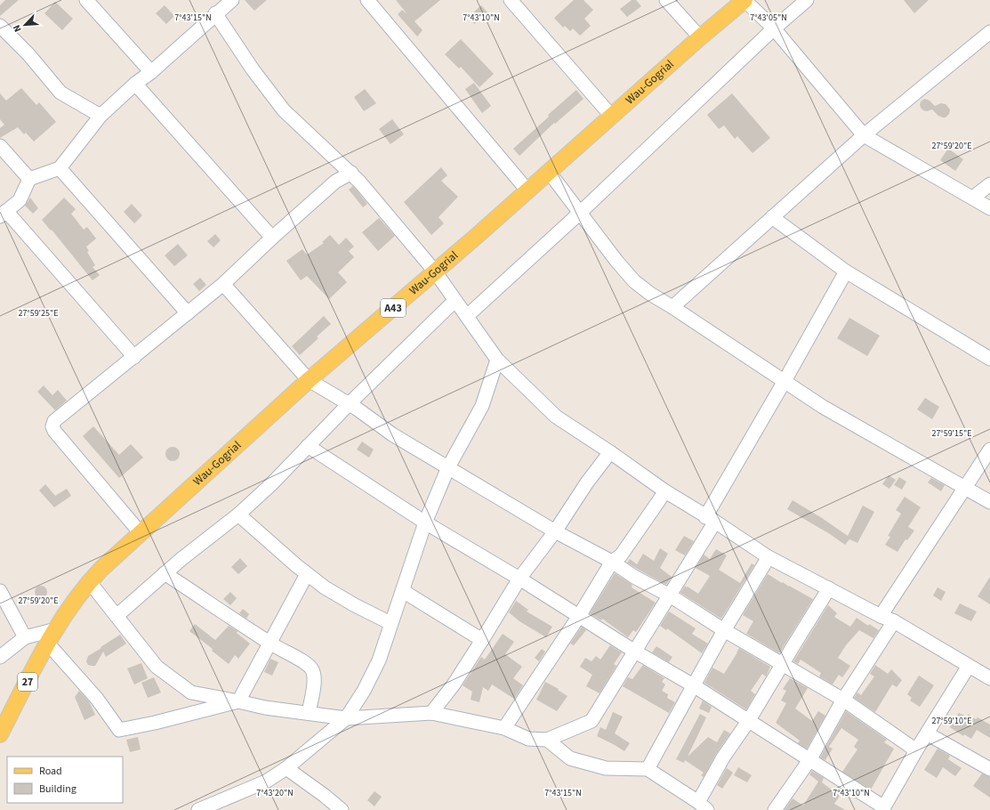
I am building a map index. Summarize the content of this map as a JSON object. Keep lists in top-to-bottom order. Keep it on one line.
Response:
{"streets":{"main road":["Wau-Gogrial","A43","27"]},"crossings":[["Wau-Gogrial","27"]],"legend":["Road","Building"],"north":"bottom left","coordinates":["7°43'15\"N","7°43'10\"N","7°43'05\"N","27°59'20\"E","27°59'25\"E","27°59'15\"E","27°59'10\"E","7°43'20\"N"]}
